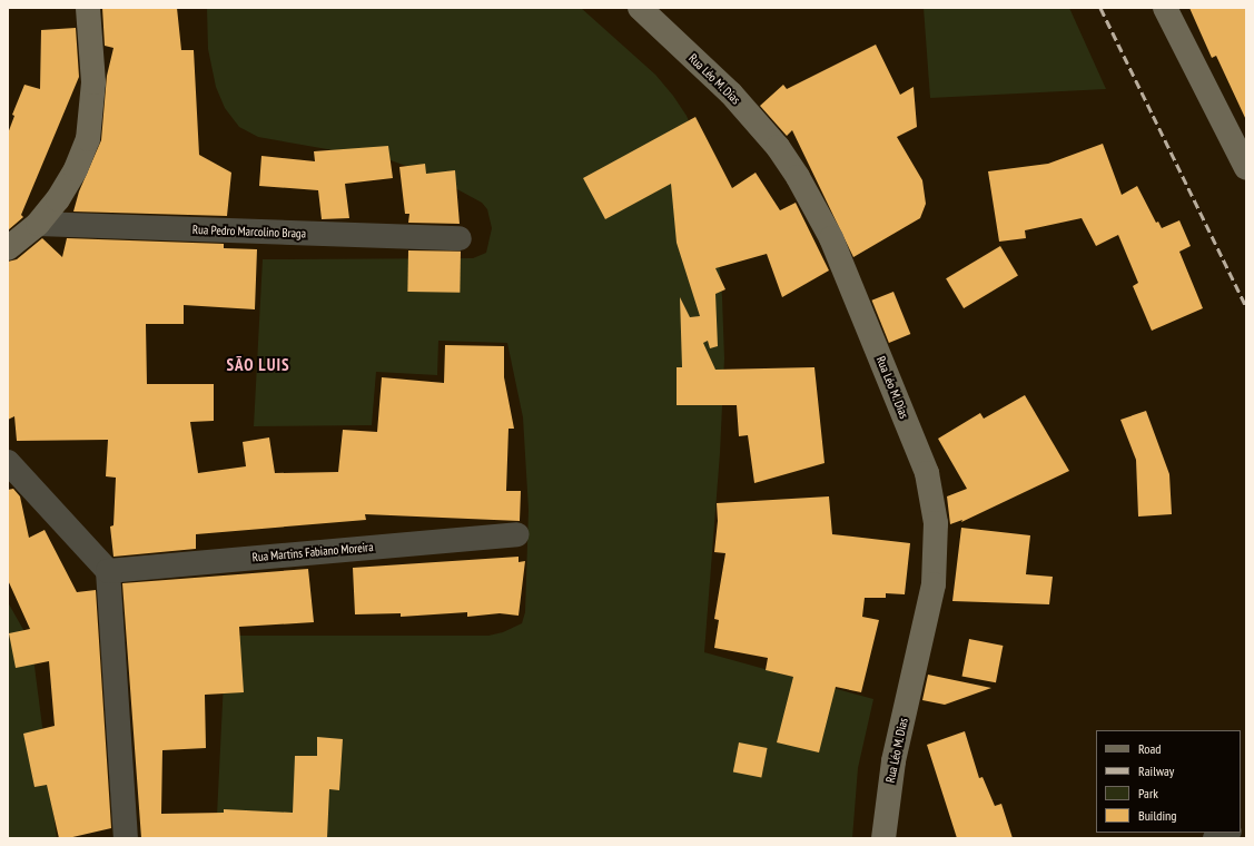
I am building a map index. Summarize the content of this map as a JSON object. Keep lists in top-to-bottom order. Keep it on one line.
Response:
{"streets":{"street":["Rua Léo M. Dias","Rua Pedro Marcolino Braga","Rua Martins Fabiano Moreira"]},"districts":["SÃO LUIS"],"legend":["Road","Railway","Park","Building"]}
